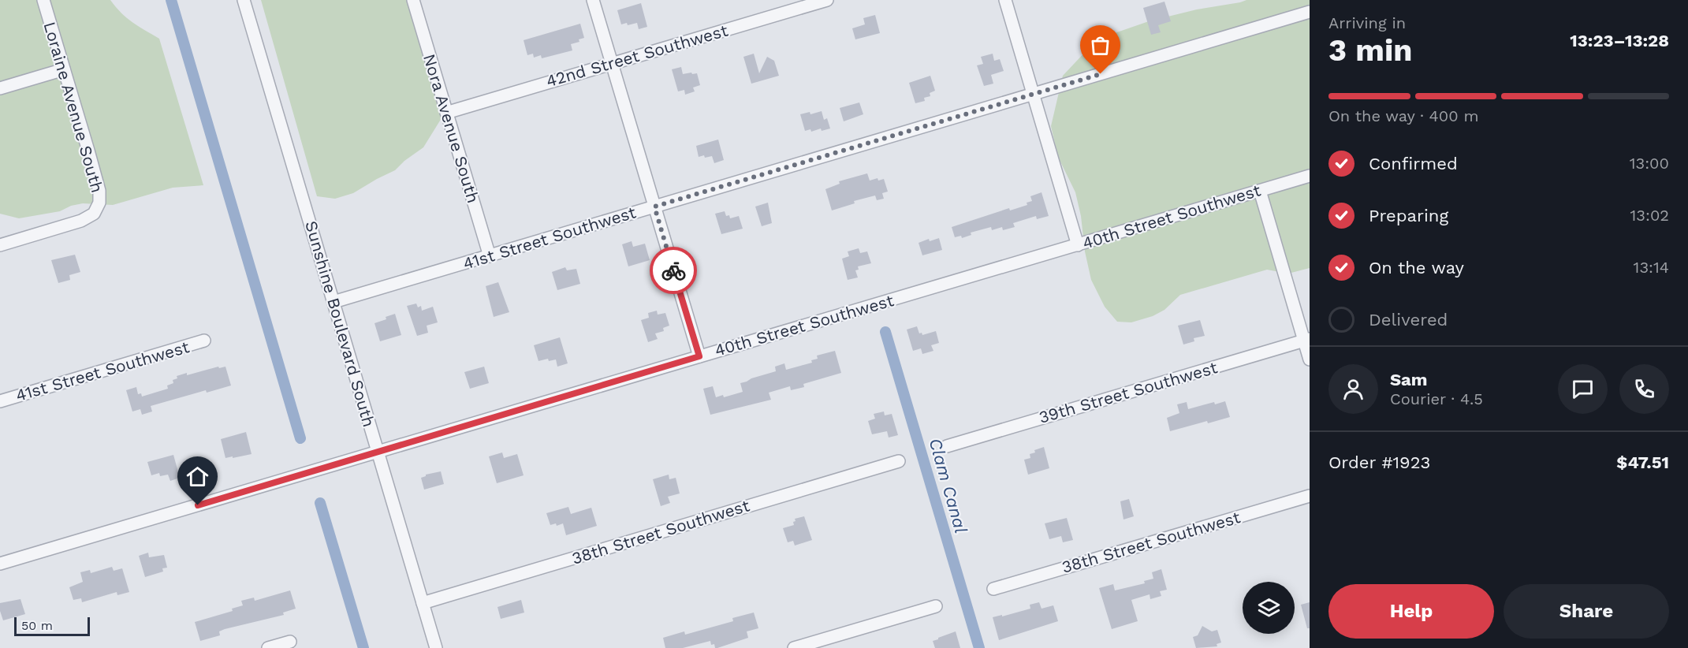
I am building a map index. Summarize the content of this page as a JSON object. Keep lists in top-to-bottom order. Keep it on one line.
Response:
{"streets":{"street":["42nd Street Southwest","Loraine Avenue South","Nora Avenue South","40th Street Southwest","41st Street Southwest","Sunshine Boulevard South","39th Street Southwest","38th Street Southwest"]},"crossings":[["42nd Street Southwest","Nora Avenue South"],["Nora Avenue South","41st Street Southwest"],["40th Street Southwest","Sunshine Boulevard South"],["41st Street Southwest","Sunshine Boulevard South"],["Sunshine Boulevard South","38th Street Southwest"]],"water":["Clam Canal"],"scale_bar":"50 m","page":{"heading":["3 min","Arriving in","13:23–13:28"],"panel":["Sam","Courier · 4.5","Order #1923","$47.51"],"bar":"On the way · 400 m","list":[["Confirmed","13:00"],["Preparing","13:02"],["On the way","13:14"],"Delivered"],"buttons":["Help","Share"],"scale":"50 m"}}
